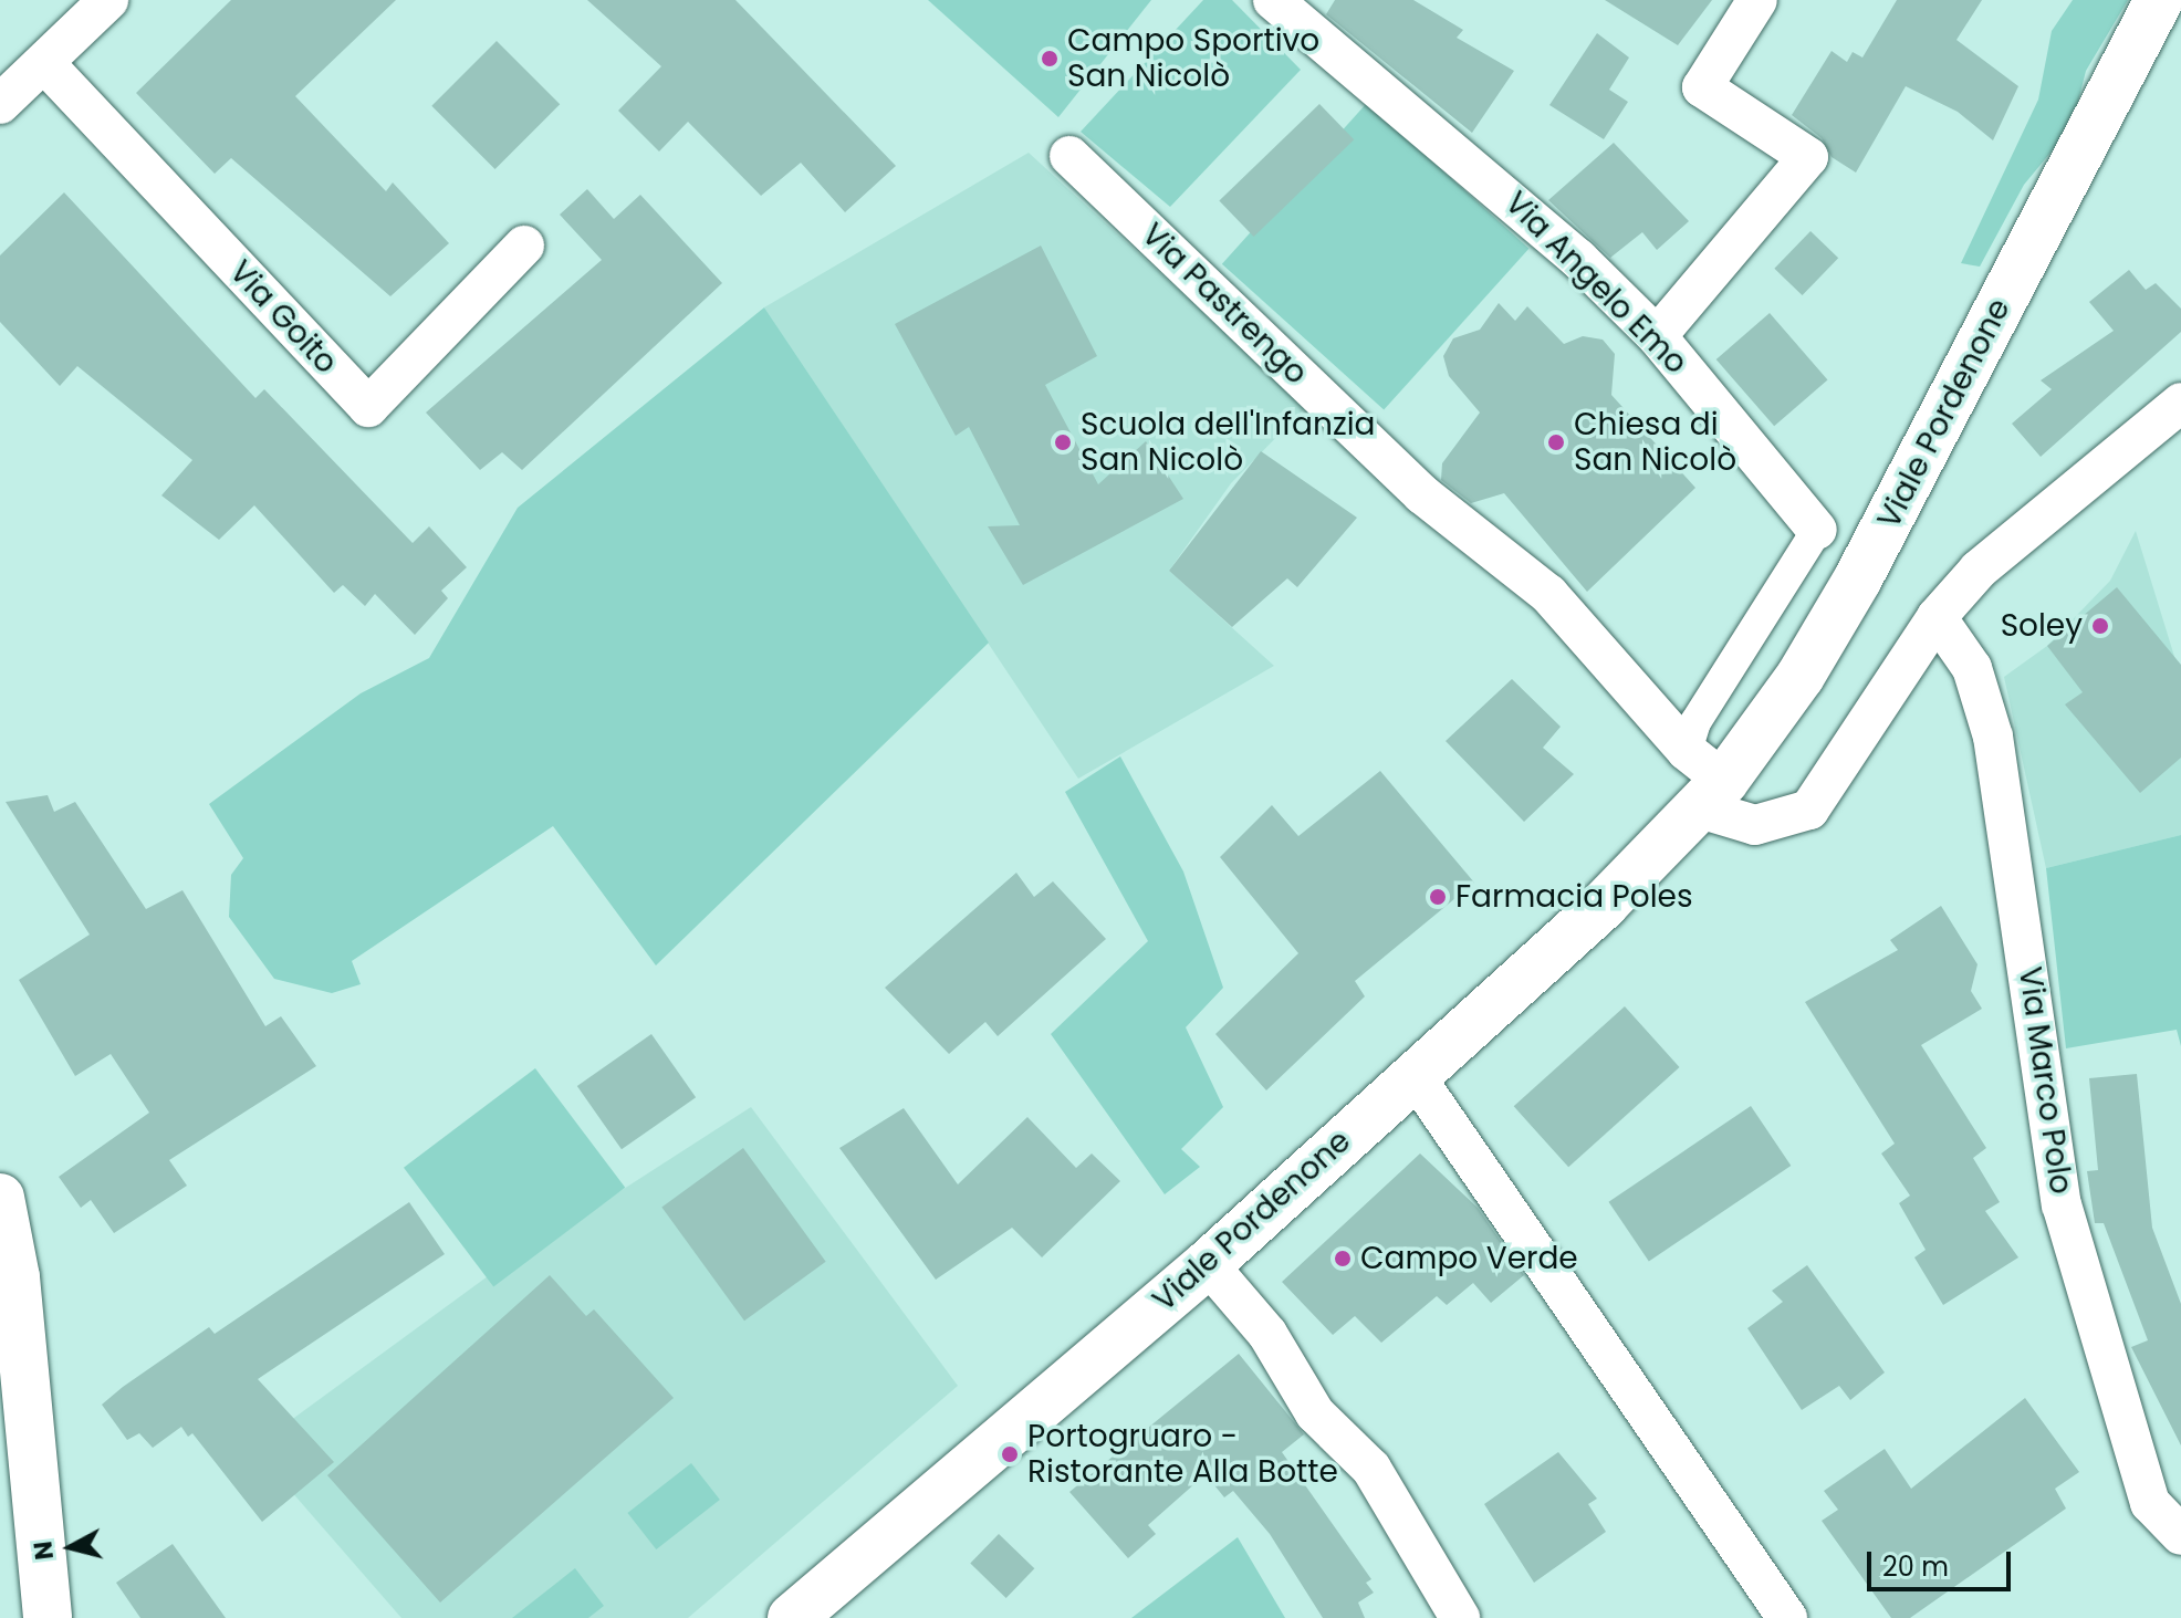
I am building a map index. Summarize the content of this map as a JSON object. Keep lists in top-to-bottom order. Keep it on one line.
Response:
{"streets":{"main road":["Viale Pordenone"],"street":["Via Angelo Emo","Via Pastrengo","Via Goito","Via Marco Polo"]},"crossings":[["Via Angelo Emo","Via Pastrengo"],["Via Pastrengo","Viale Pordenone"]],"places":["Campo Sportivo San Nicolò","Scuola dell'Infanzia San Nicolò","Chiesa di San Nicolò","Soley","Farmacia Poles","Campo Verde","Portogruaro - Ristorante Alla Botte"],"scale_bar":"20 m","north":"left"}
